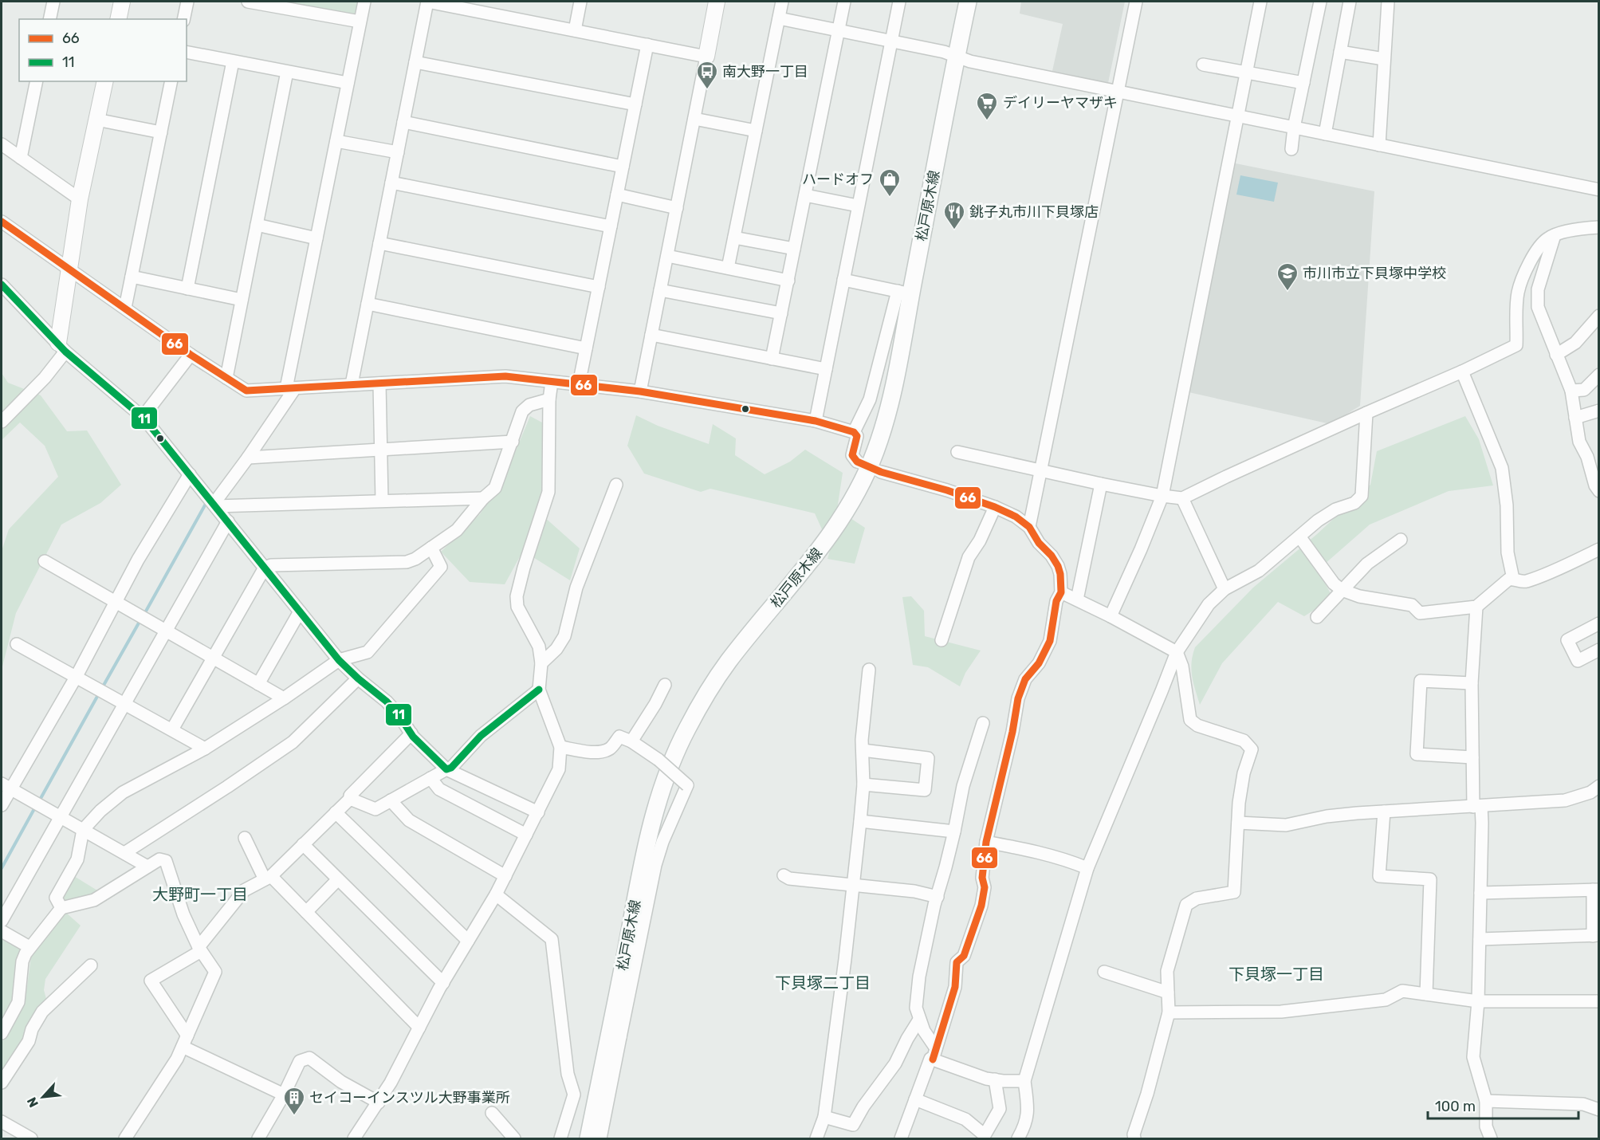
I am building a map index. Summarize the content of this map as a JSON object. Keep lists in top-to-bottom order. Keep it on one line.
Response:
{"streets":{"main road":["松戸原木線"]},"districts":["大野町一丁目","下貝塚一丁目","下貝塚二丁目"],"places":{"bus stop":["南大野一丁目"],"supermarket":["デイリーヤマザキ"],"shop":["ハードオフ"],"restaurant":["銚子丸市川下貝塚店"],"school or university":["市川市立下貝塚中学校"],"building":["セイコーインスツル大野事業所"]},"lines":["transit line 66","transit line 11"],"legend":["66","11"],"scale_bar":"100 m","north":"bottom left"}
